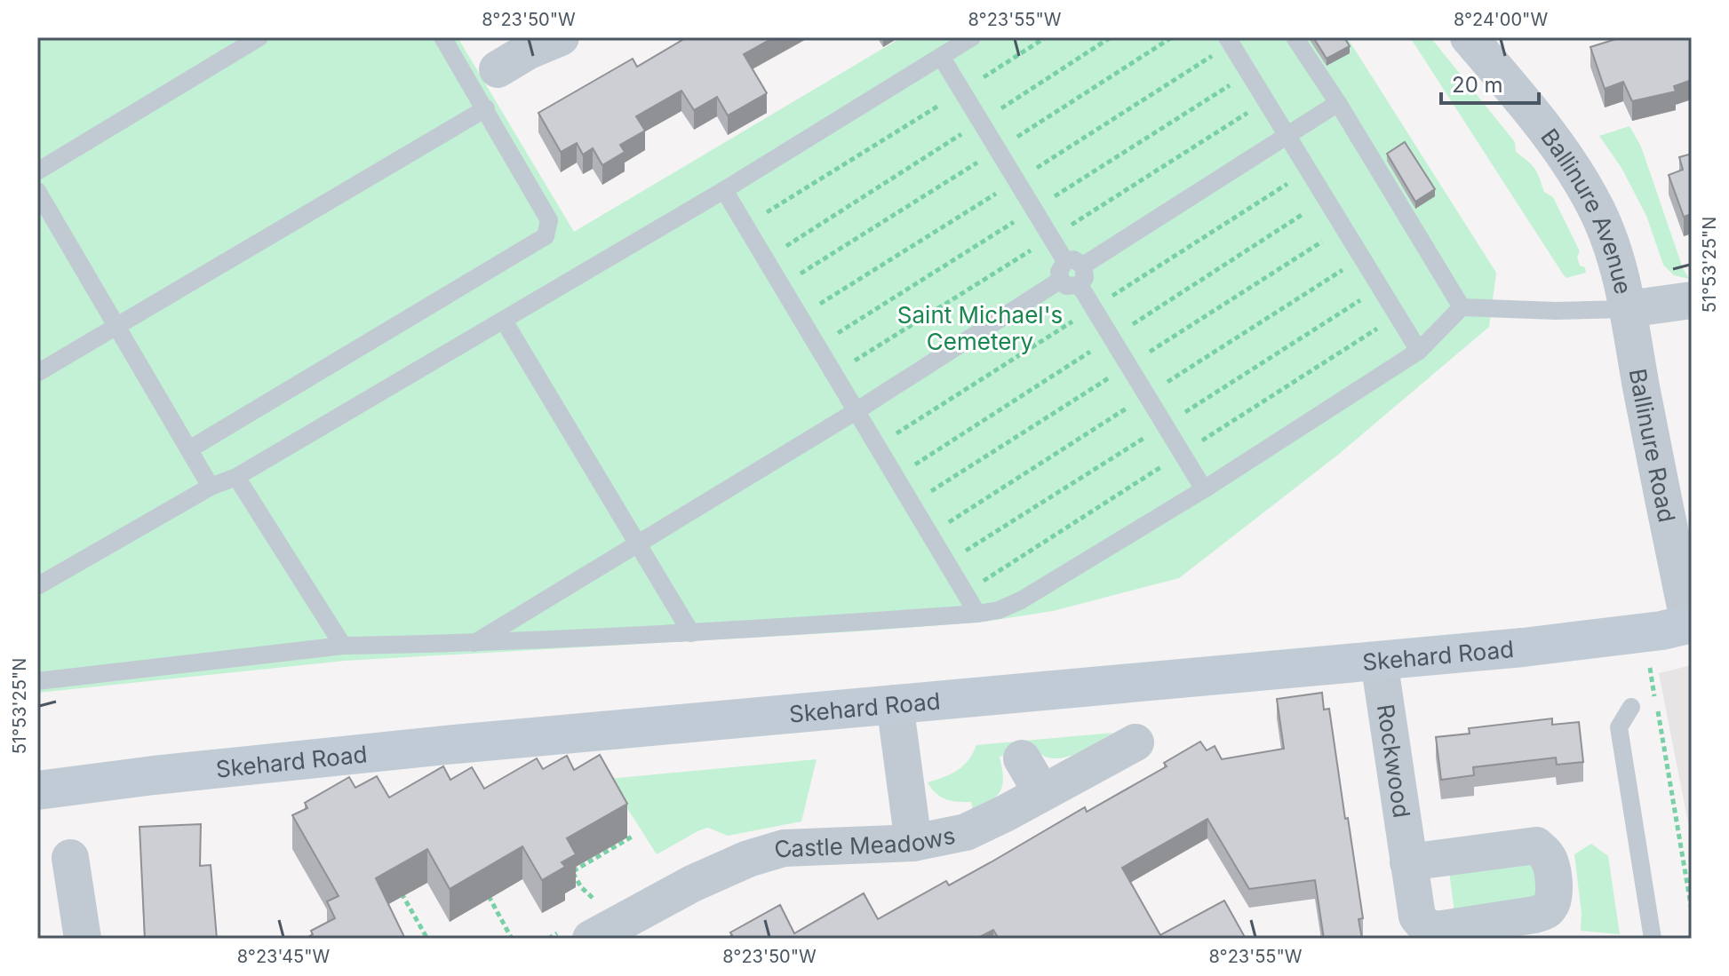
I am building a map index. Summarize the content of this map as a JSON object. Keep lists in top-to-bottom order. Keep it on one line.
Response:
{"streets":{"street":["Ballinure Avenue","Ballinure Road","Skehard Road","Rockwood","Castle Meadows"]},"crossings":[["Ballinure Avenue","Ballinure Road"],["Ballinure Road","Skehard Road"],["Skehard Road","Rockwood"]],"parks":["Saint Michael's Cemetery"],"scale_bar":"20 m","coordinates":["8°23'50\"W","8°23'55\"W","8°24'00\"W","51°53'25\"N","8°23'45\"W"]}
